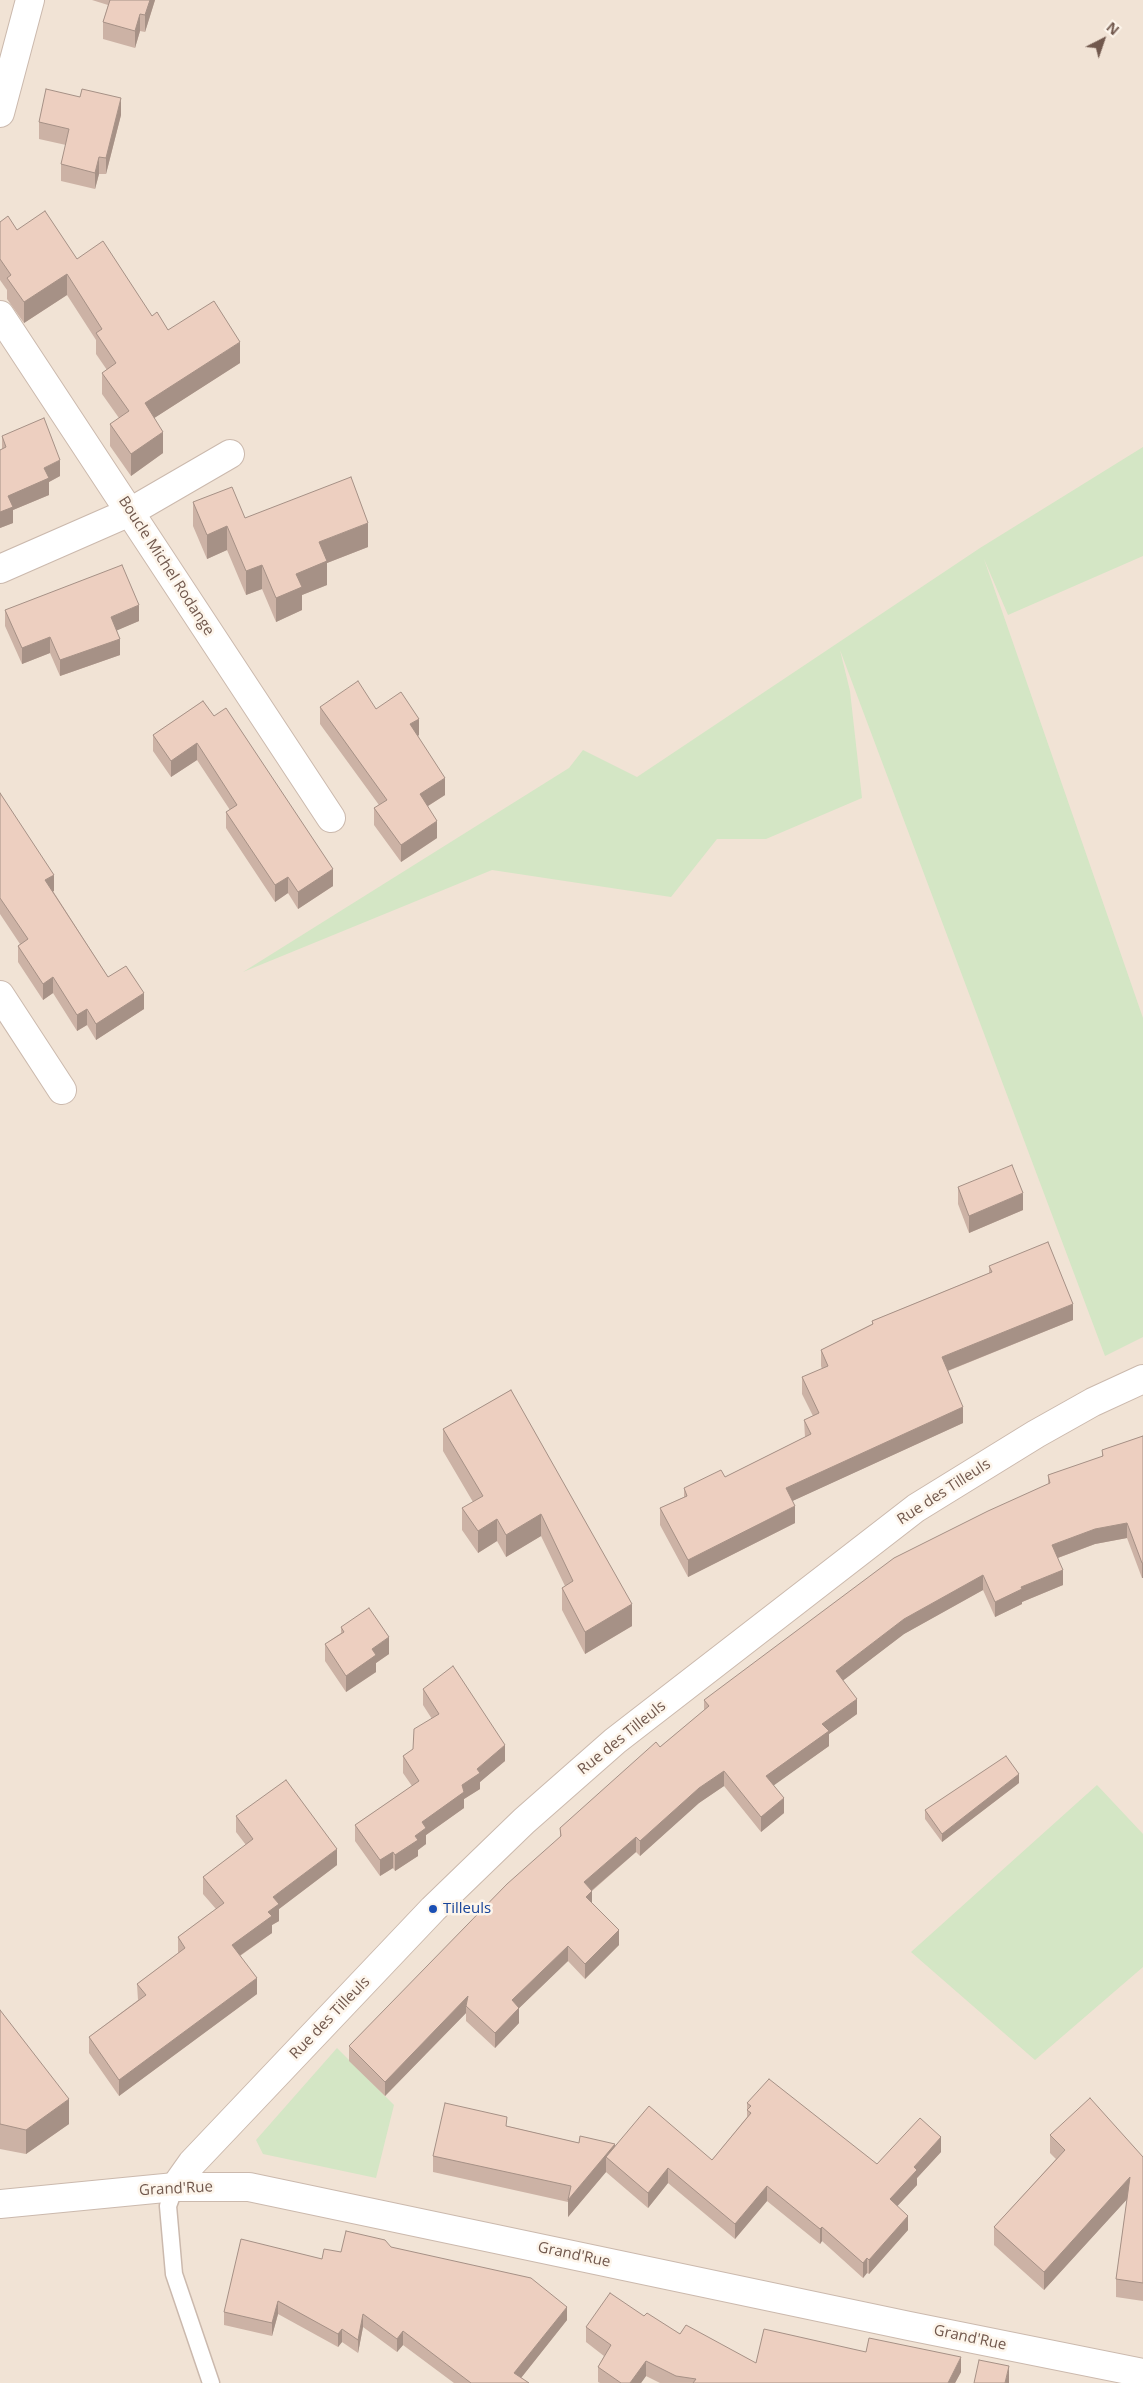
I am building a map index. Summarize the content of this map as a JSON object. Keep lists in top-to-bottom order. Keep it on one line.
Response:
{"streets":{"street":["Boucle Michel Rodange","Rue des Tilleuls","Grand'Rue"]},"crossings":[["Rue des Tilleuls","Grand'Rue"]],"places":["Tilleuls"],"north":"top right"}
